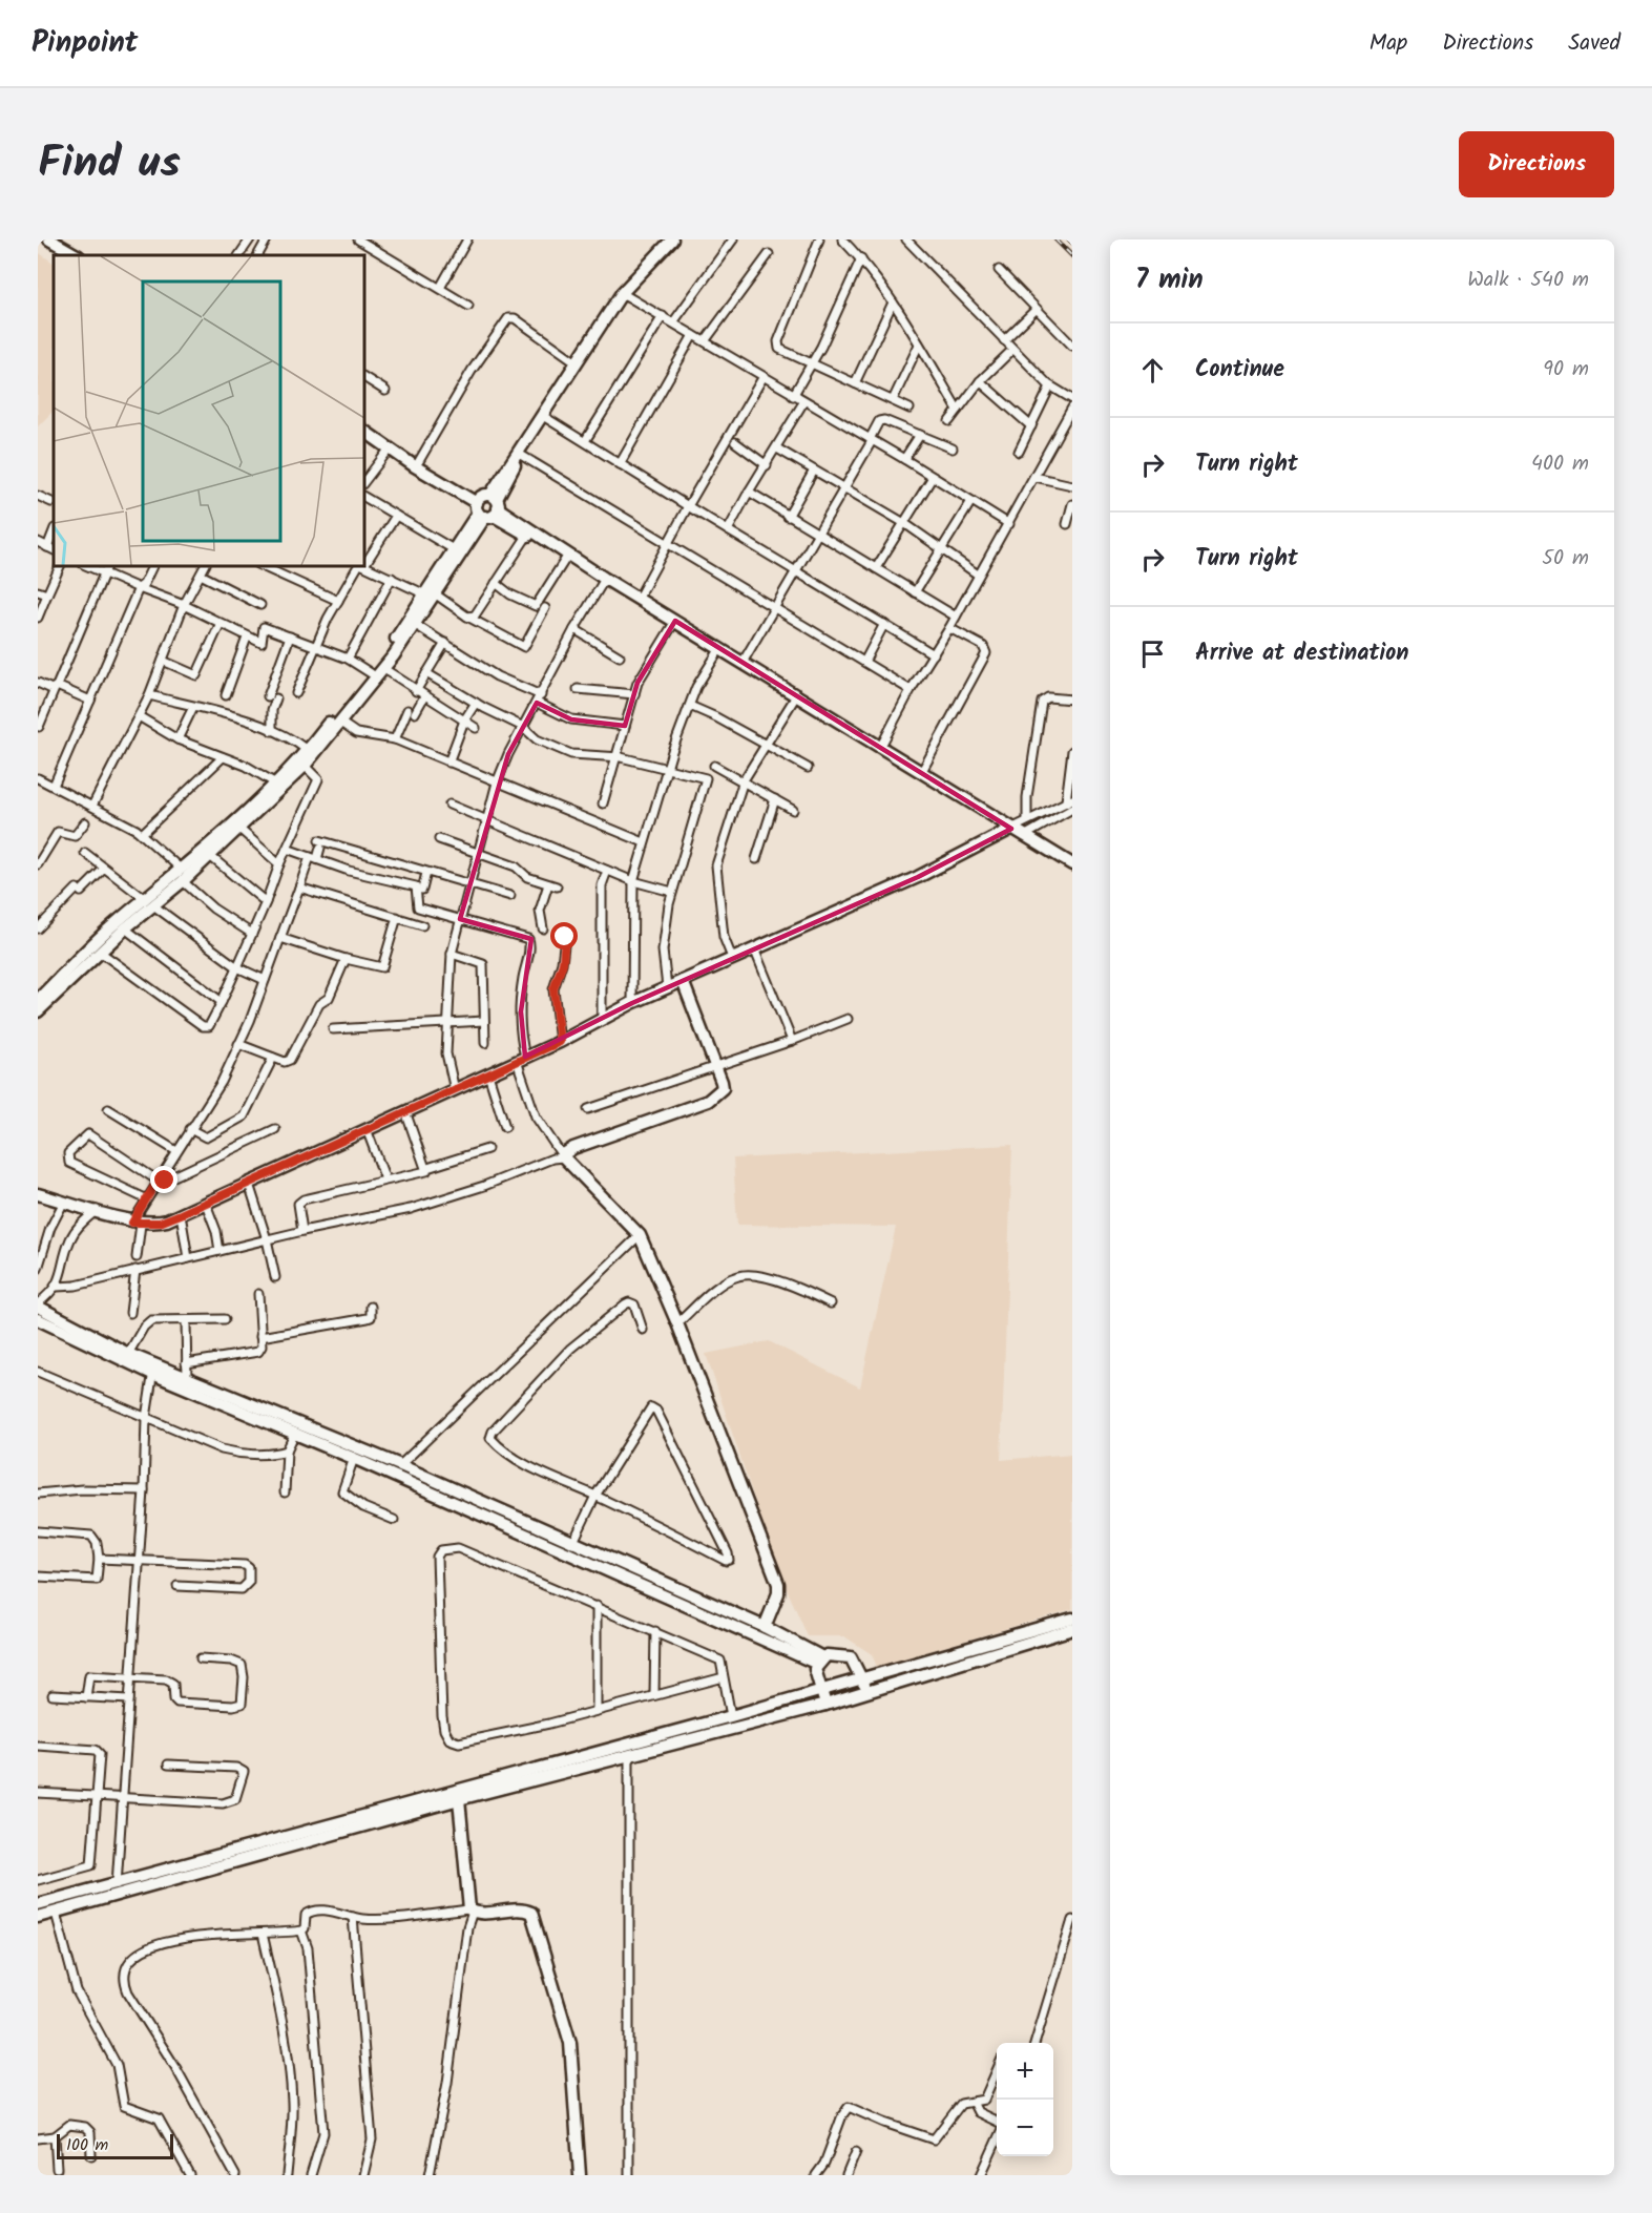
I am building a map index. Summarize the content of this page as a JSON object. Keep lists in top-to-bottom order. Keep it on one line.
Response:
{"scale_bar":"100 m","page":{"header":"Pinpoint","nav":["Map","Directions","Saved"],"title":"Find us","buttons":"Directions","heading":["7 min","Walk · 540 m"],"list":[["Continue","90 m"],["Turn right","400 m"],["Turn right","50 m"],"Arrive at destination"],"map_buttons":["+","−"],"scale":"100 m"}}
